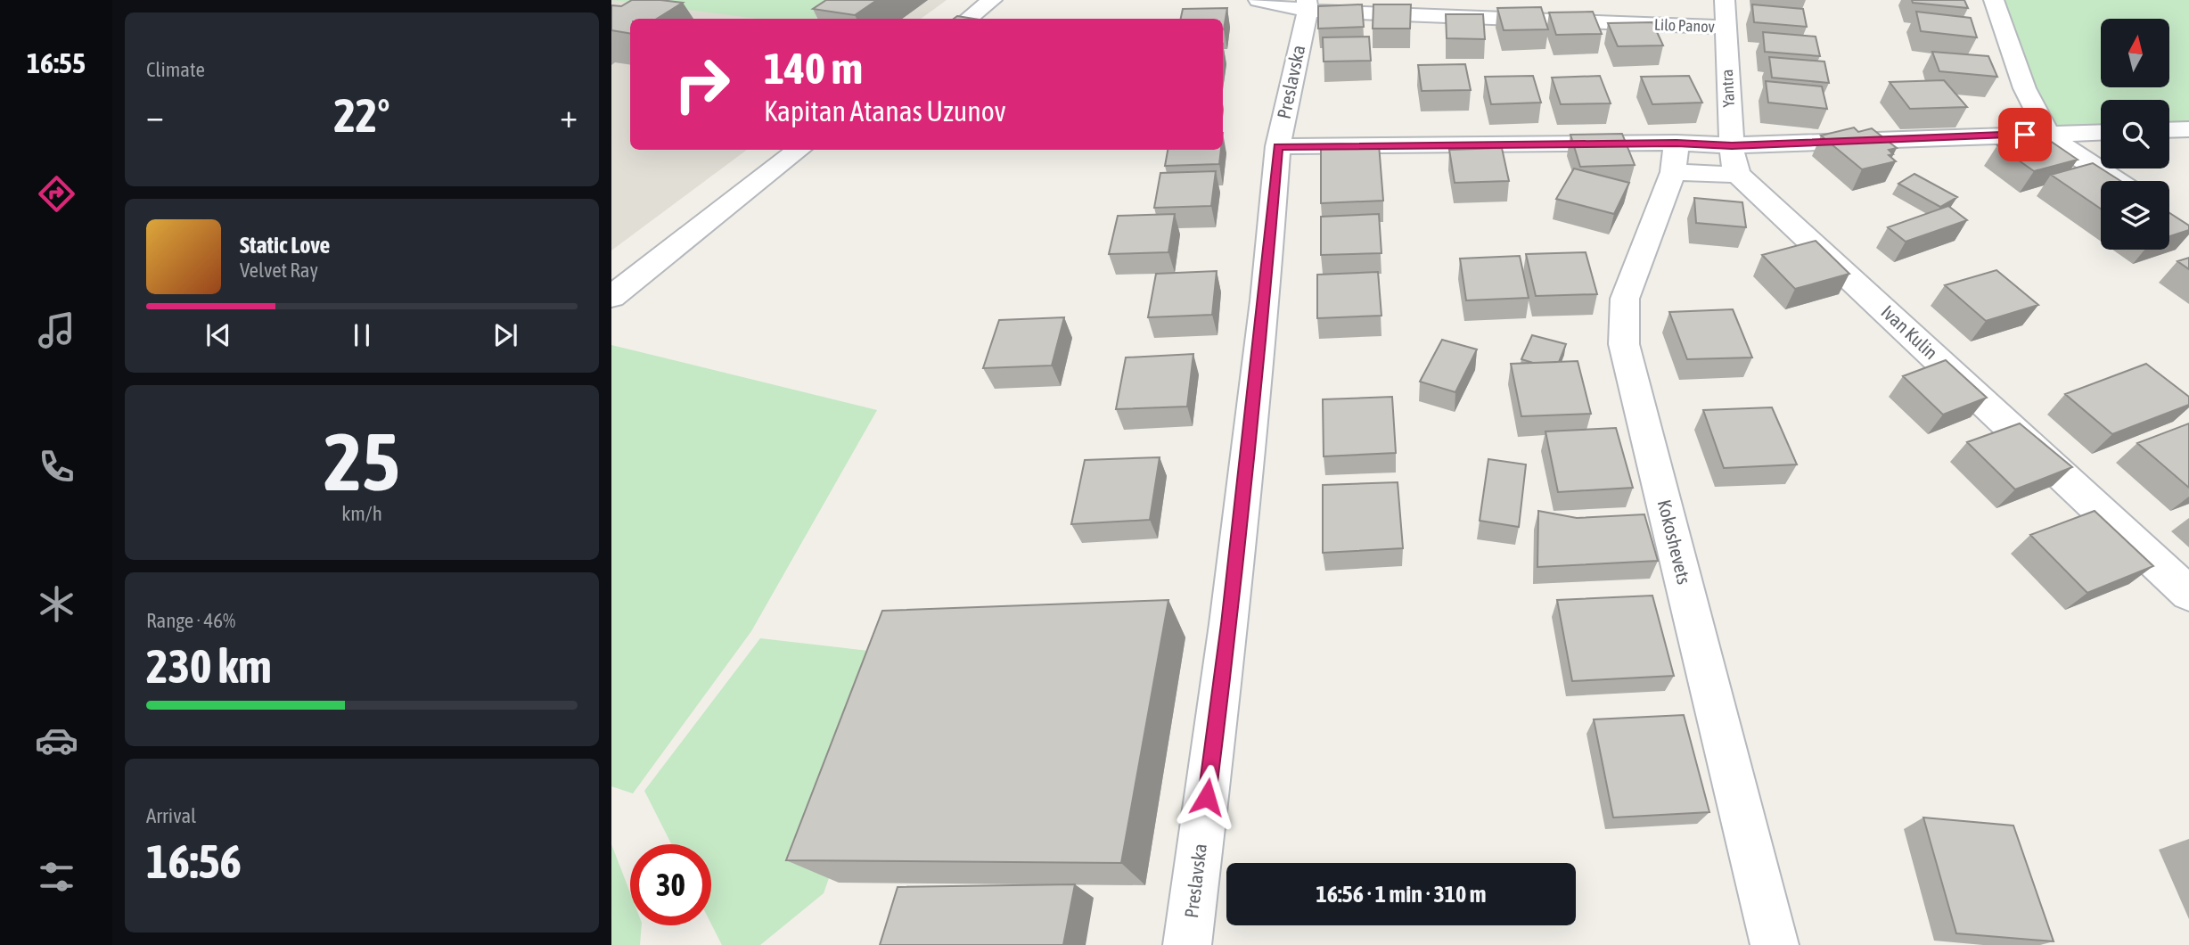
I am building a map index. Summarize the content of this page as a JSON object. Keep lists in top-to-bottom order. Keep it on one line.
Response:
{"streets":{"street":["Lilo Panov","Preslavska","Yantra","Ivan Kulin","Kokoshevets"]},"crossings":[["Lilo Panov","Preslavska"],["Lilo Panov","Yantra"],["Yantra","Ivan Kulin"]],"north":"top","page":{"tabs":"16:55","tile":["Climate",["25","km/h"],["Range · 46%","230 km"],["Arrival","16:56"]],"turn":["140 m","Kapitan Atanas Uzunov"],"heat":["−","22°","+"],"song":["Static Love","Velvet Ray"],"limit":"30","trip":"16:56 · 1 min · 310 m"}}
